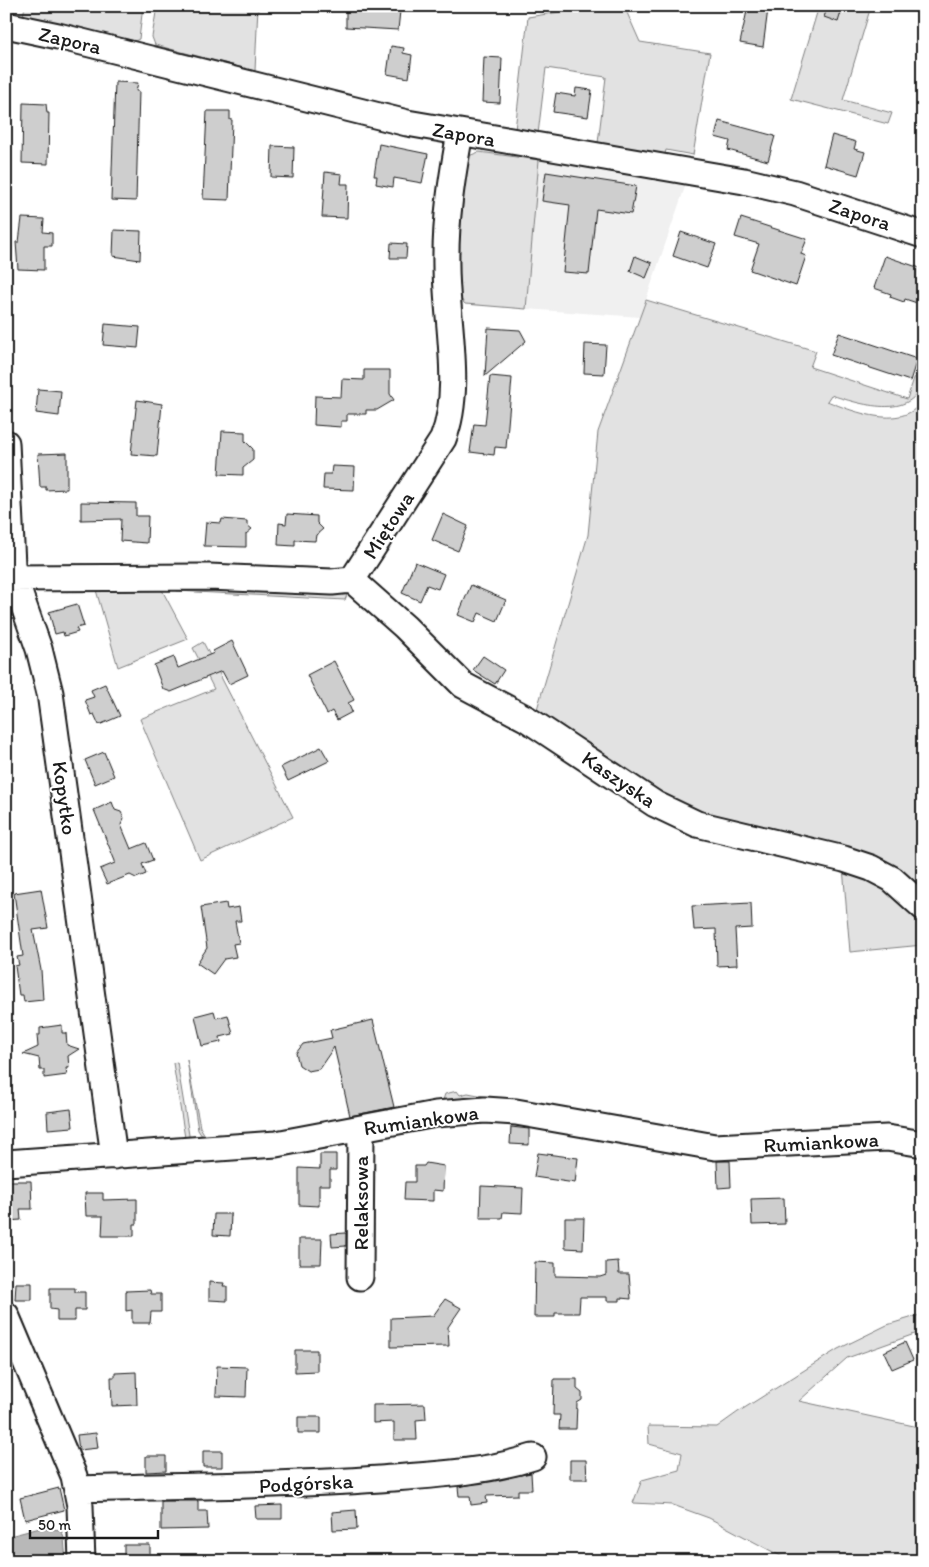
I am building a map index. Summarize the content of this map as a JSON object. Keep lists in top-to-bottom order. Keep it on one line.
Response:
{"streets":{"street":["Zapora","Miętowa","Kaszyska","Kopytko","Rumiankowa","Relaksowa","Podgórska"]},"crossings":[["Zapora","Miętowa"],["Miętowa","Kaszyska"],["Miętowa","Kopytko"],["Kopytko","Rumiankowa"],["Rumiankowa","Relaksowa"]],"scale_bar":"50 m"}
